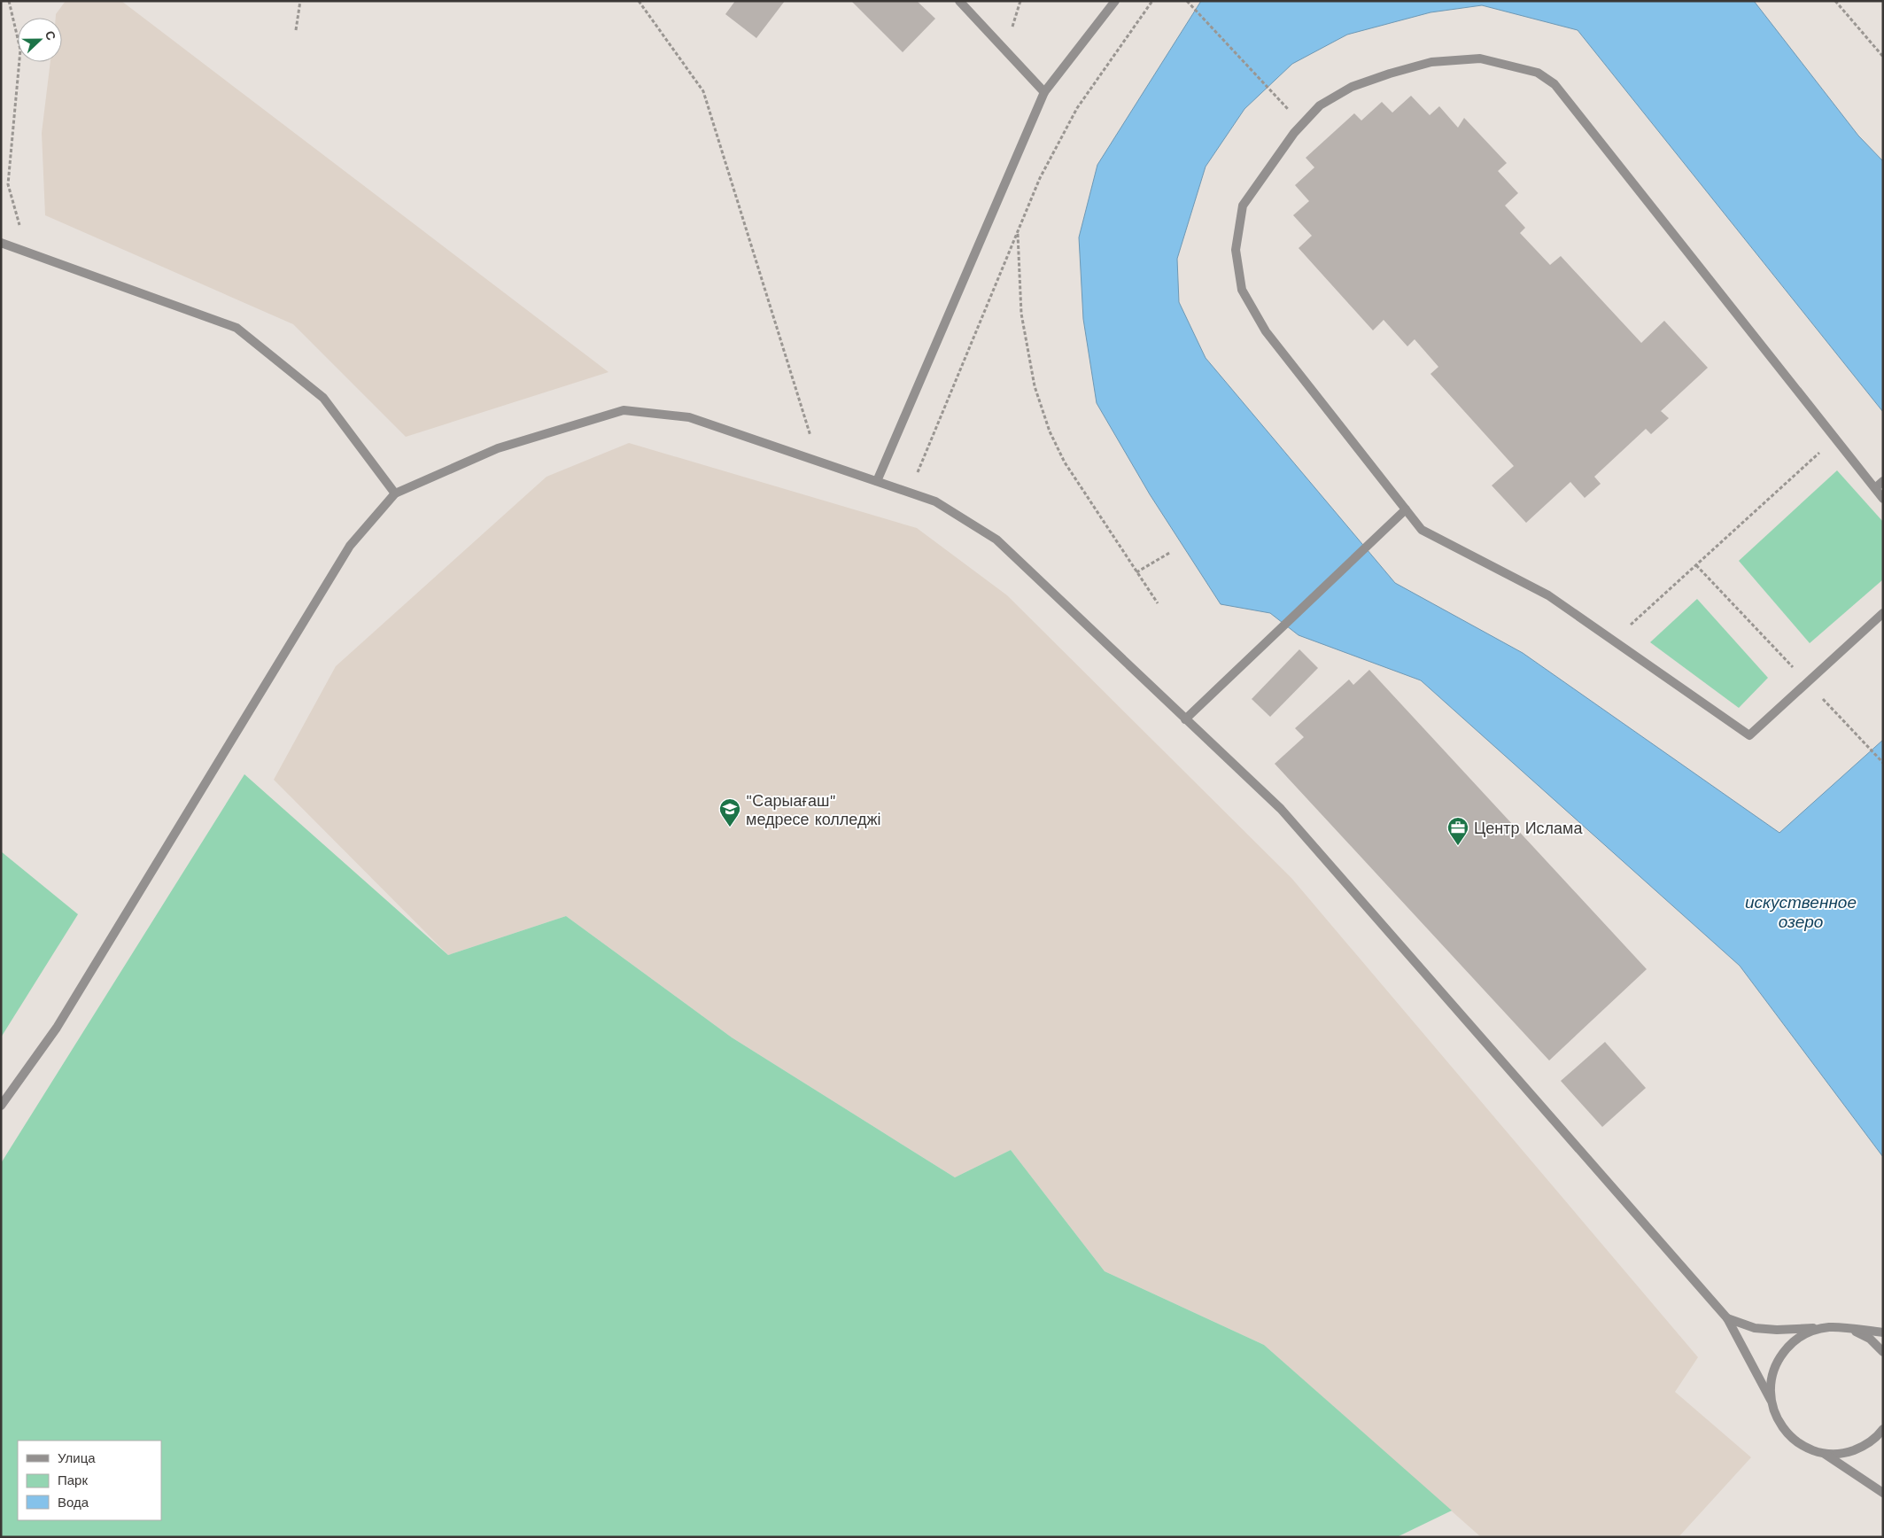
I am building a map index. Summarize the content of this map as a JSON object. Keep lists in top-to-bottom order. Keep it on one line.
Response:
{"water":["искуственное озеро"],"places":{"school or university":["\"Сарыағаш\" медресе колледжі"],"office":["Центр Ислама"]},"legend":["Улица","Парк","Вода"],"north":"right"}
